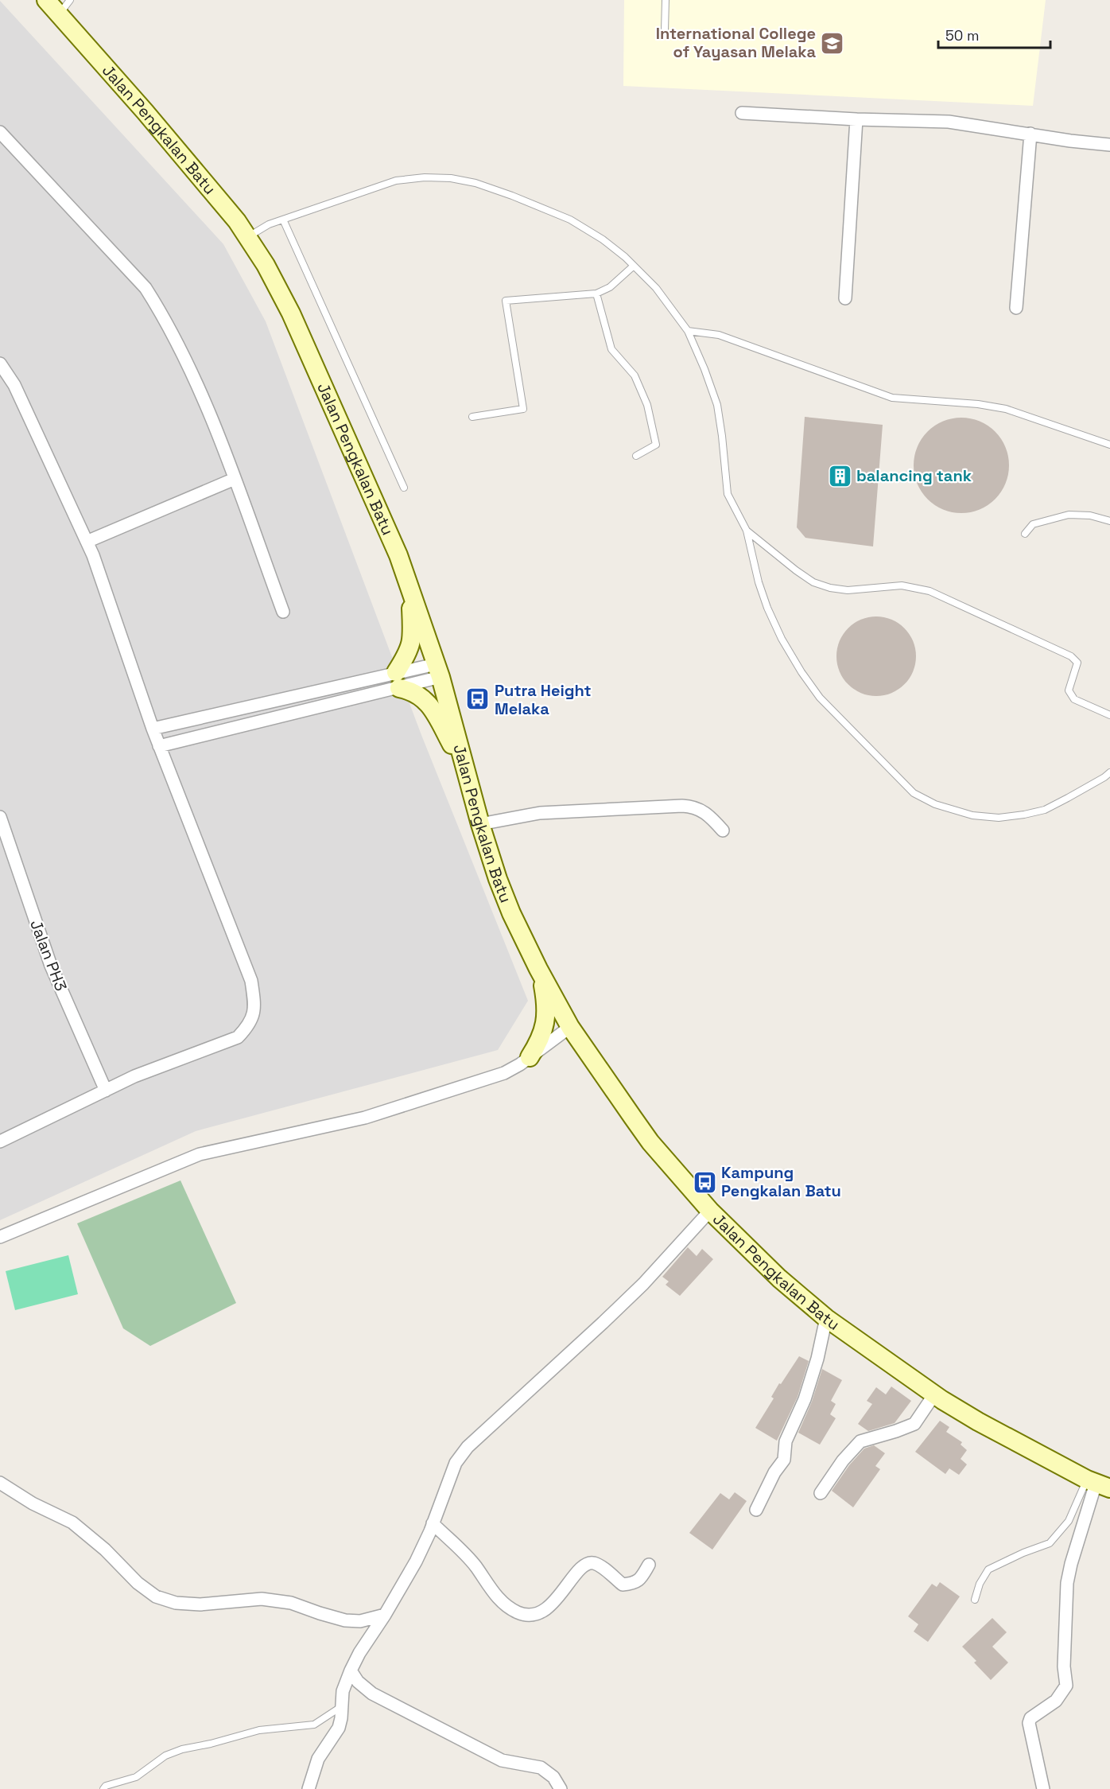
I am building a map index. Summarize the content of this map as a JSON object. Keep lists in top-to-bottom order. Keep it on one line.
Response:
{"streets":{"main road":["Jalan Pengkalan Batu"],"street":["Jalan PH3"]},"places":{"school or university":["International College of Yayasan Melaka"],"building":["balancing tank"],"bus stop":["Putra Height Melaka","Kampung Pengkalan Batu"]},"scale_bar":"50 m"}
